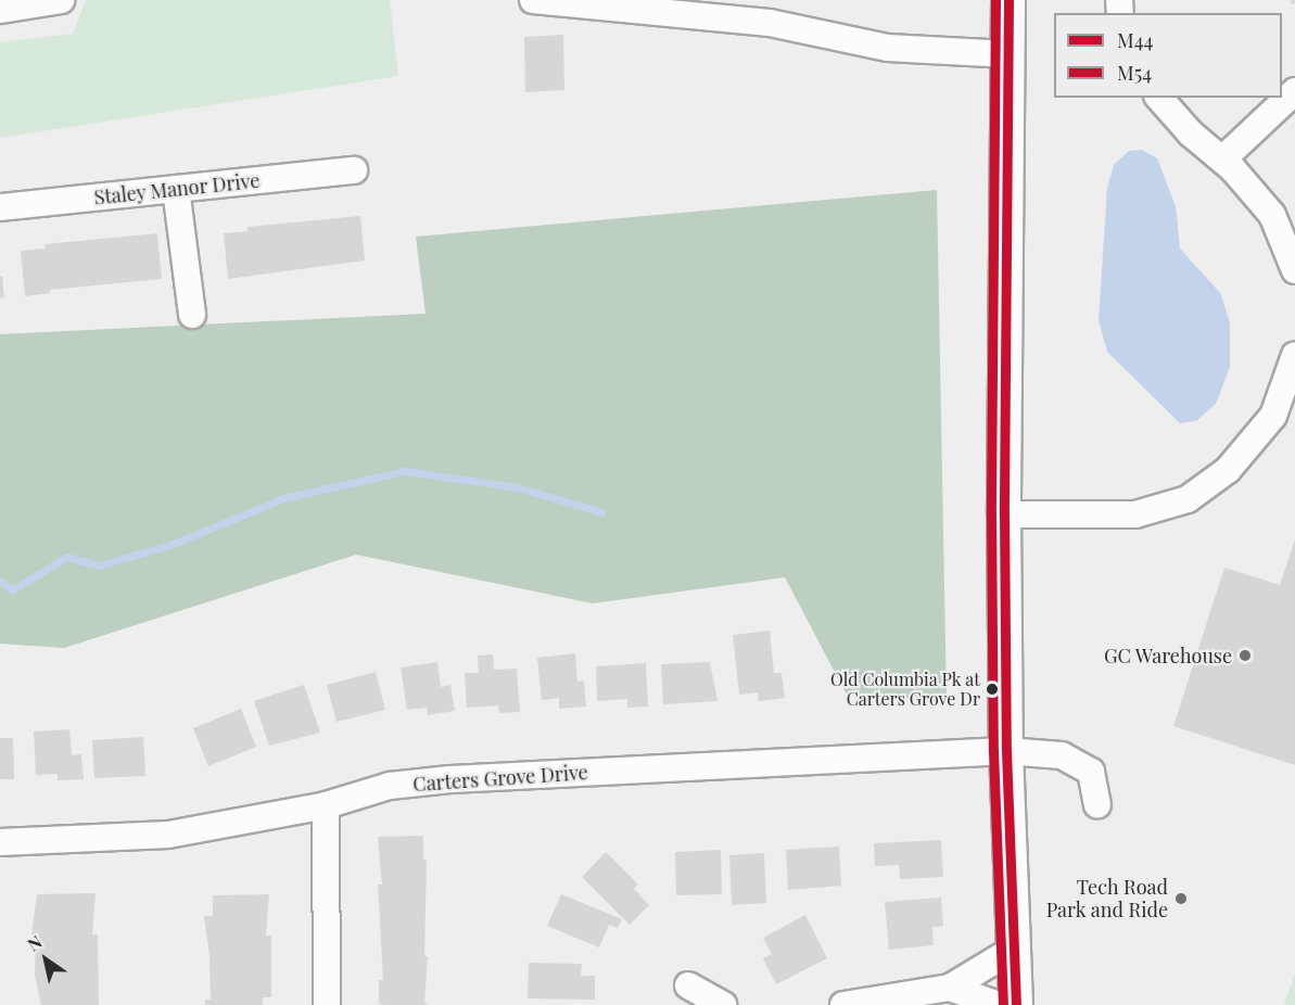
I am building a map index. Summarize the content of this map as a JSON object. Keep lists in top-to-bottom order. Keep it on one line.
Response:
{"streets":{"street":["Staley Manor Drive","Carters Grove Drive"]},"places":["GC Warehouse","Old Columbia Pk at Carters Grove Dr","Tech Road Park and Ride"],"lines":["transit line M44","transit line M54"],"legend":["M44","M54"],"north":"top left"}
